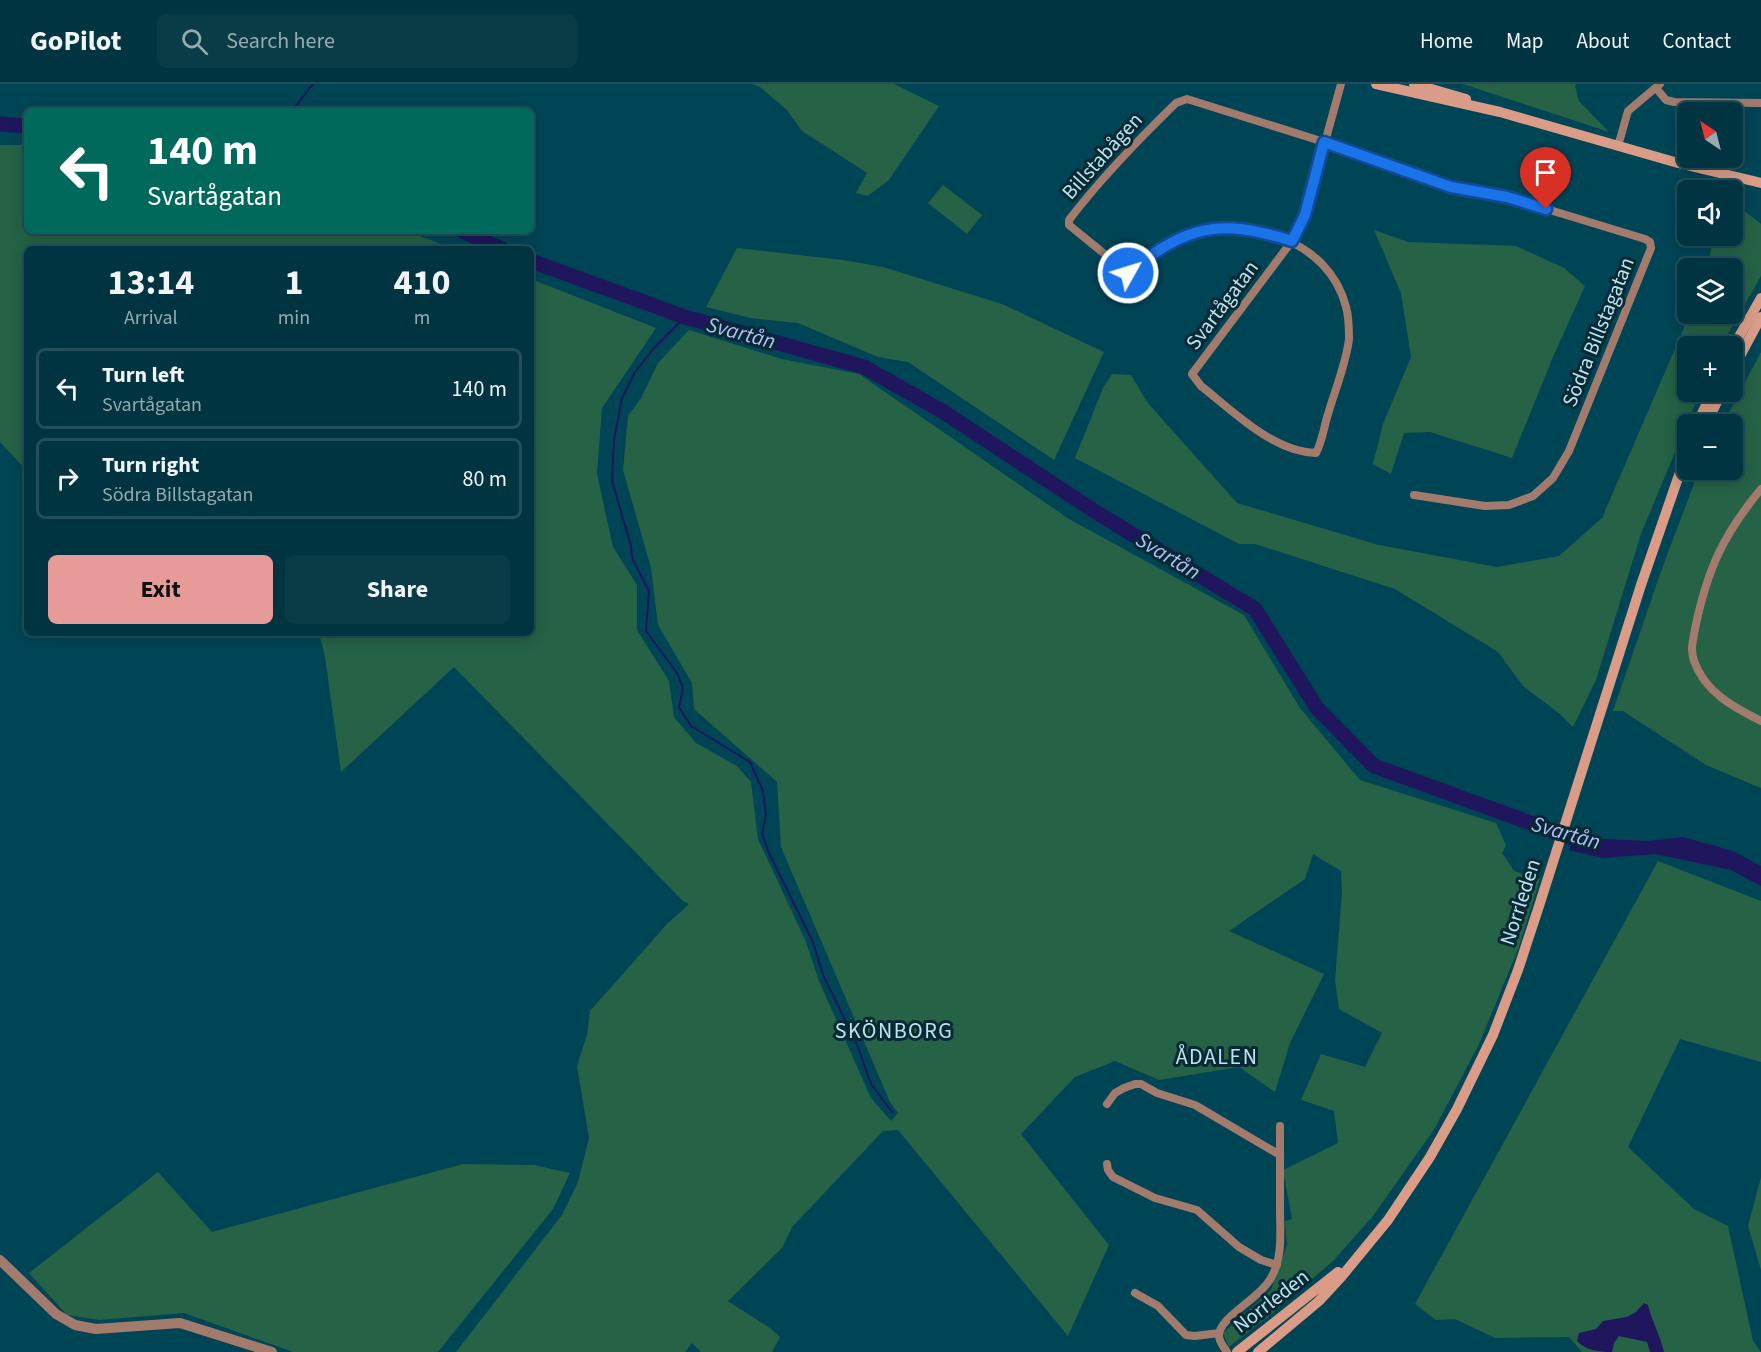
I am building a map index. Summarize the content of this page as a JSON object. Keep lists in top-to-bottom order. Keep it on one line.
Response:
{"streets":{"main road":["Norrleden"],"street":["Billstabågen","Svartågatan","Södra Billstagatan"]},"crossings":[["Billstabågen","Svartågatan"],["Billstabågen","Södra Billstagatan"],["Svartågatan","Södra Billstagatan"]],"districts":["SKÖNBORG","ÅDALEN"],"water":["Svartån"],"north":"top left","page":{"header":"GoPilot","search":"Search here","nav":["Home","Map","About","Contact"],"map_buttons":["+","−"],"turn":["140 m","Svartågatan"],"eta":["13:14","Arrival","1","min","410","m"],"list":[{"name":"Turn left","note":"Svartågatan","value":"140 m"},{"name":"Turn right","note":"Södra Billstagatan","value":"80 m"}],"buttons":["Exit","Share"]}}
